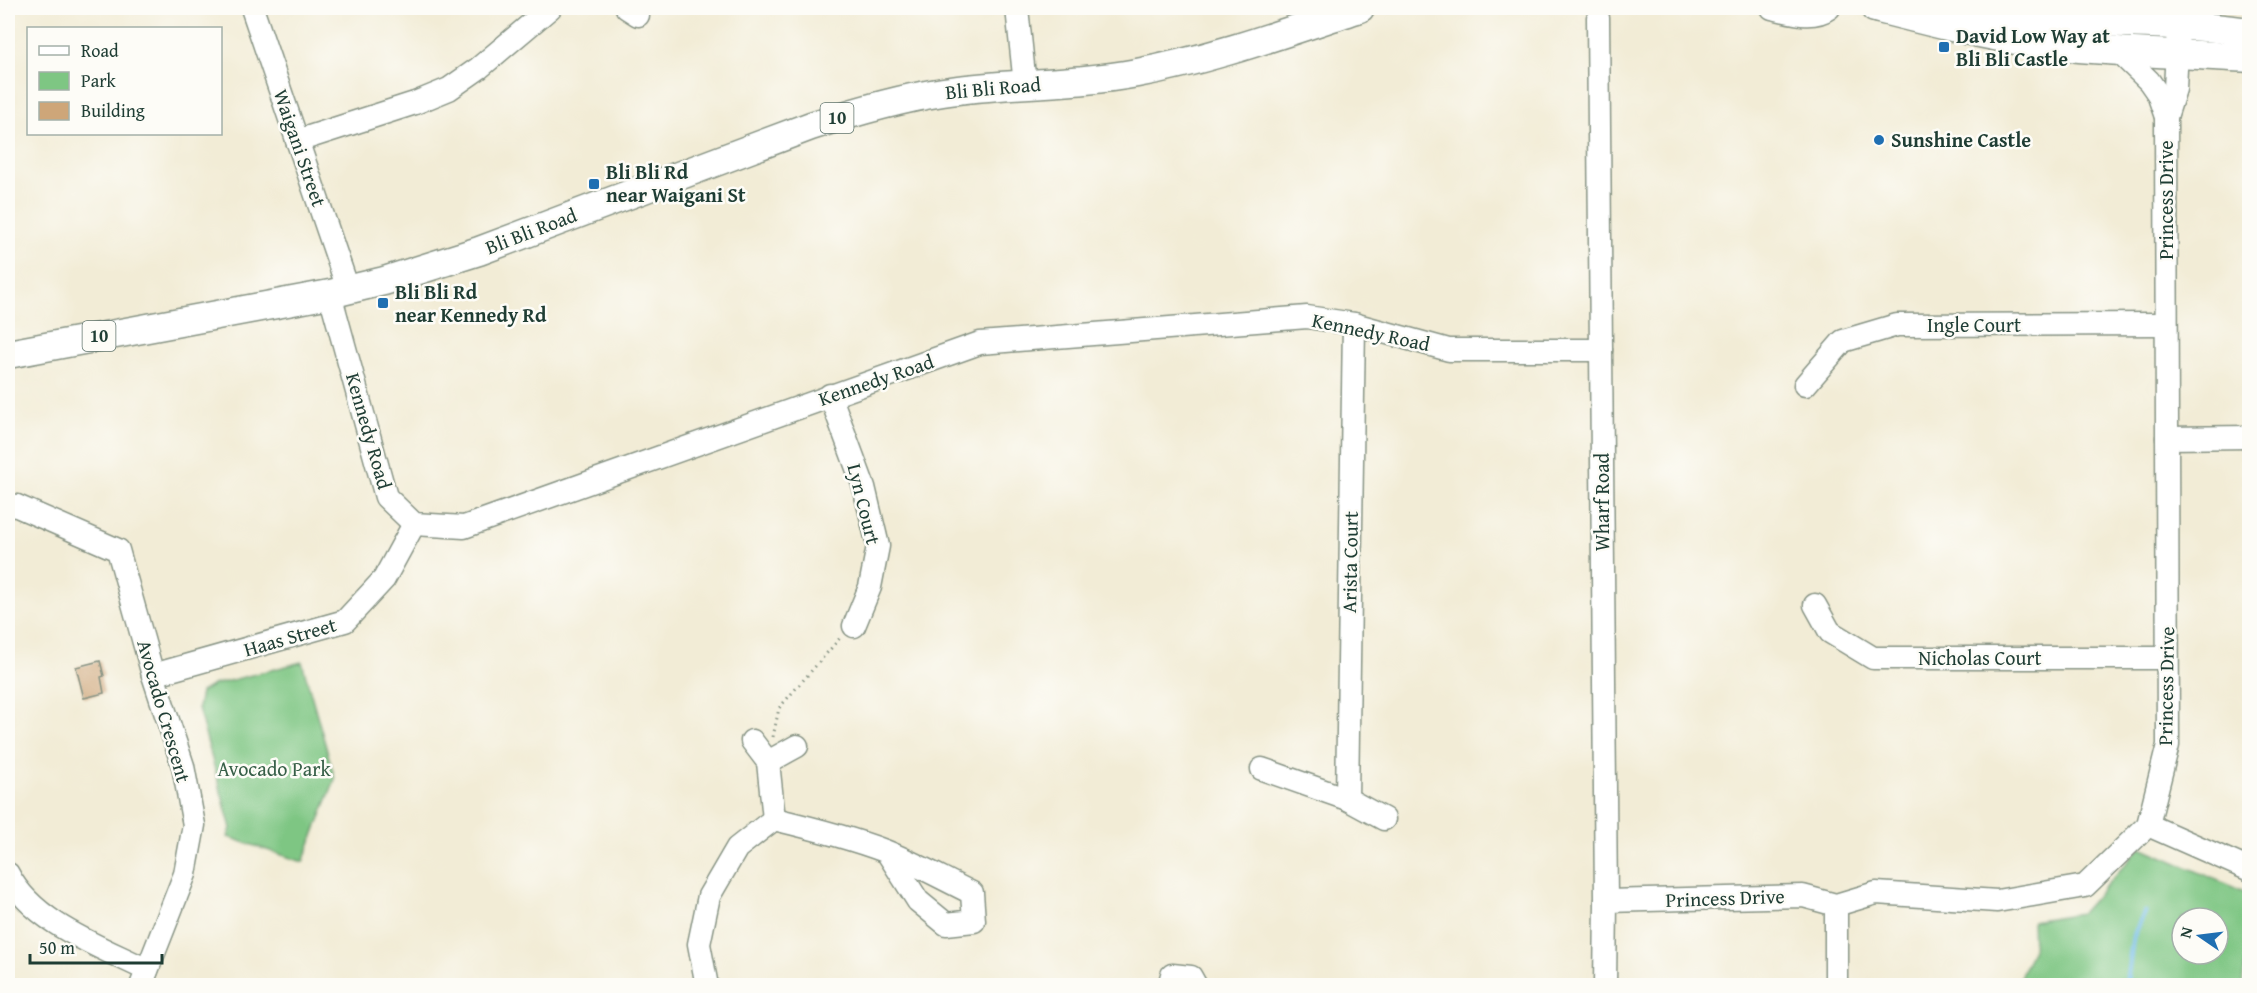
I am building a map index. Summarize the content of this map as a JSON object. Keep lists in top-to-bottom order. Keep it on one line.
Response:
{"streets":{"main road":["Bli Bli Road","10"],"street":["Waigani Street","Princess Drive","Ingle Court","Kennedy Road","Wharf Road","Lyn Court","Arista Court","Haas Street","Nicholas Court","Avocado Crescent"]},"crossings":[["Bli Bli Road","Waigani Street"],["Bli Bli Road","Kennedy Road"],["Waigani Street","Kennedy Road"],["Princess Drive","Ingle Court"],["Princess Drive","Wharf Road"],["Princess Drive","Nicholas Court"],["Kennedy Road","Wharf Road"],["Kennedy Road","Lyn Court"],["Kennedy Road","Arista Court"],["Kennedy Road","Haas Street"],["Haas Street","Avocado Crescent"]],"parks":["Avocado Park"],"places":{"transit":["David Low Way at Bli Bli Castle","Bli Bli Rd near Waigani St","Bli Bli Rd near Kennedy Rd"],"other":["Sunshine Castle"]},"legend":["Road","Park","Building"],"scale_bar":"50 m","north":"left"}
